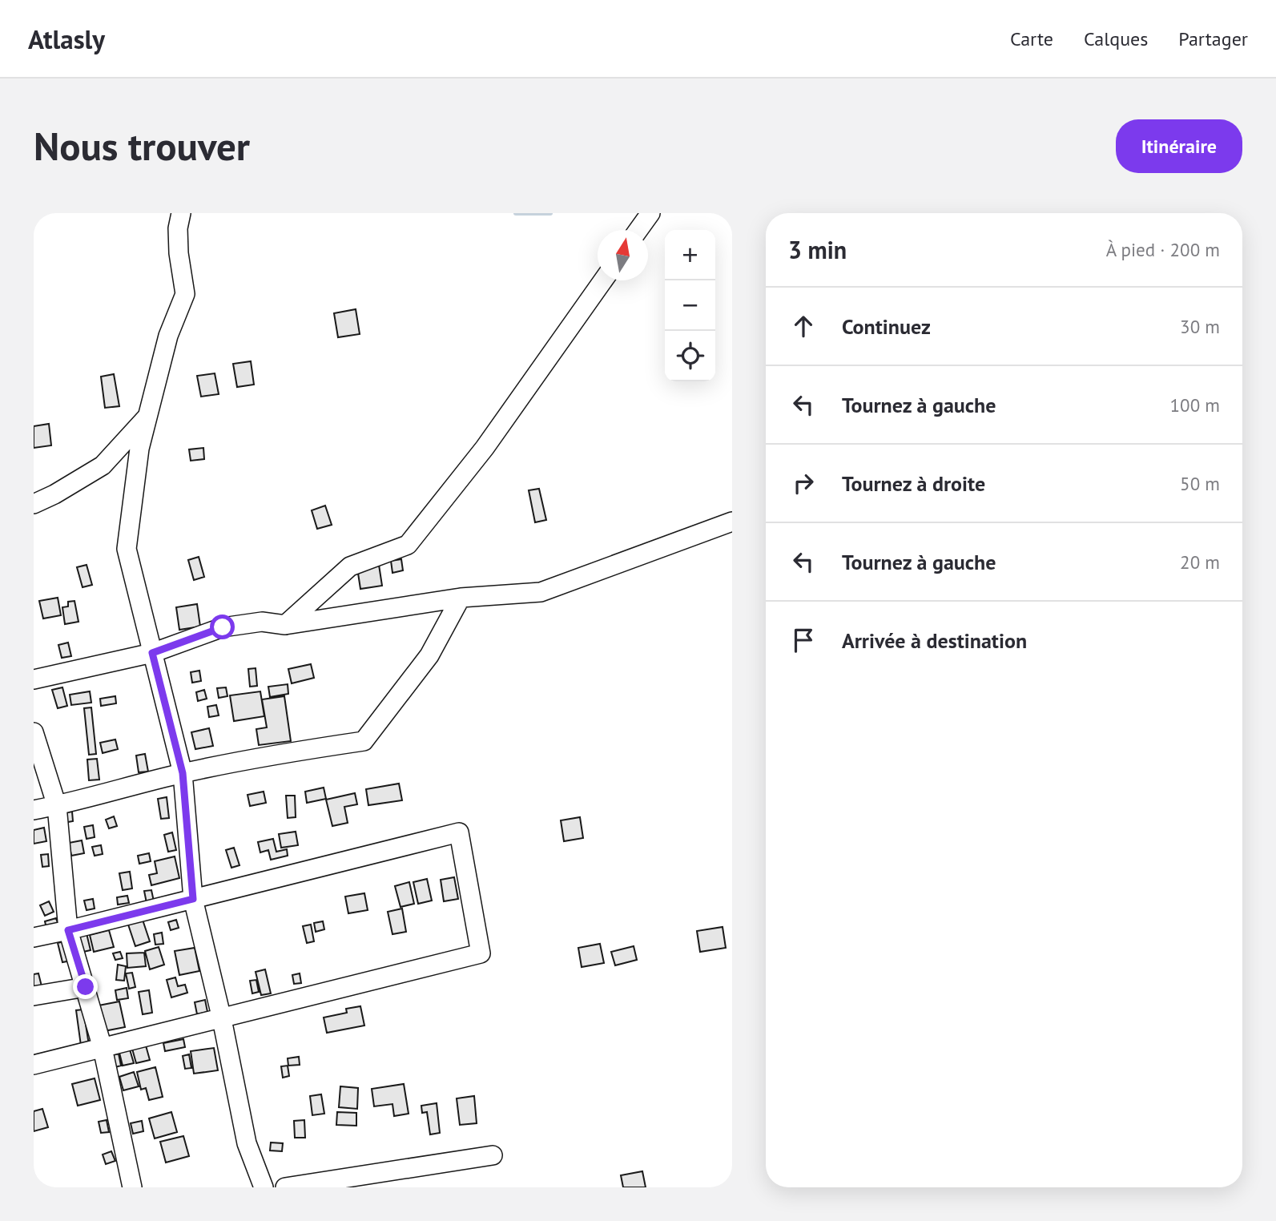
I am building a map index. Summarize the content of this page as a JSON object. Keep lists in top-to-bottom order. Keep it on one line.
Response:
{"north":"top","page":{"header":"Atlasly","nav":["Carte","Calques","Partager"],"buttons":"Itinéraire","title":"Nous trouver","heading":["3 min","À pied · 200 m"],"map_buttons":["+","−"],"list":[["Continuez","30 m"],["Tournez à gauche","100 m"],["Tournez à droite","50 m"],["Tournez à gauche","20 m"],"Arrivée à destination"]}}
